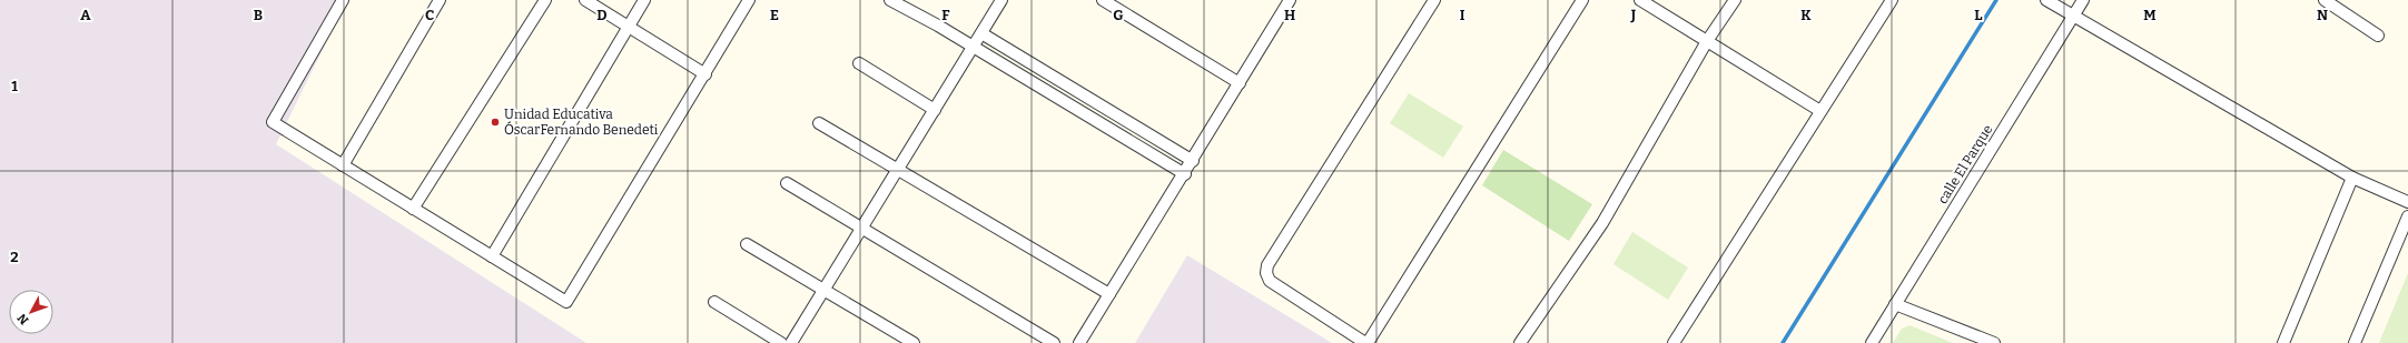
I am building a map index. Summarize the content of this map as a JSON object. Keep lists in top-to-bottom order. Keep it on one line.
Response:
{"streets":{"street":["calle El Parque"]},"places":["Unidad Educativa ÓscarFernando Benedeti"],"north":"bottom left","grid":{"columns":["A","B","C","D","E","F","G","H","I","J","K","L","M","N"],"rows":["1","2"]}}
